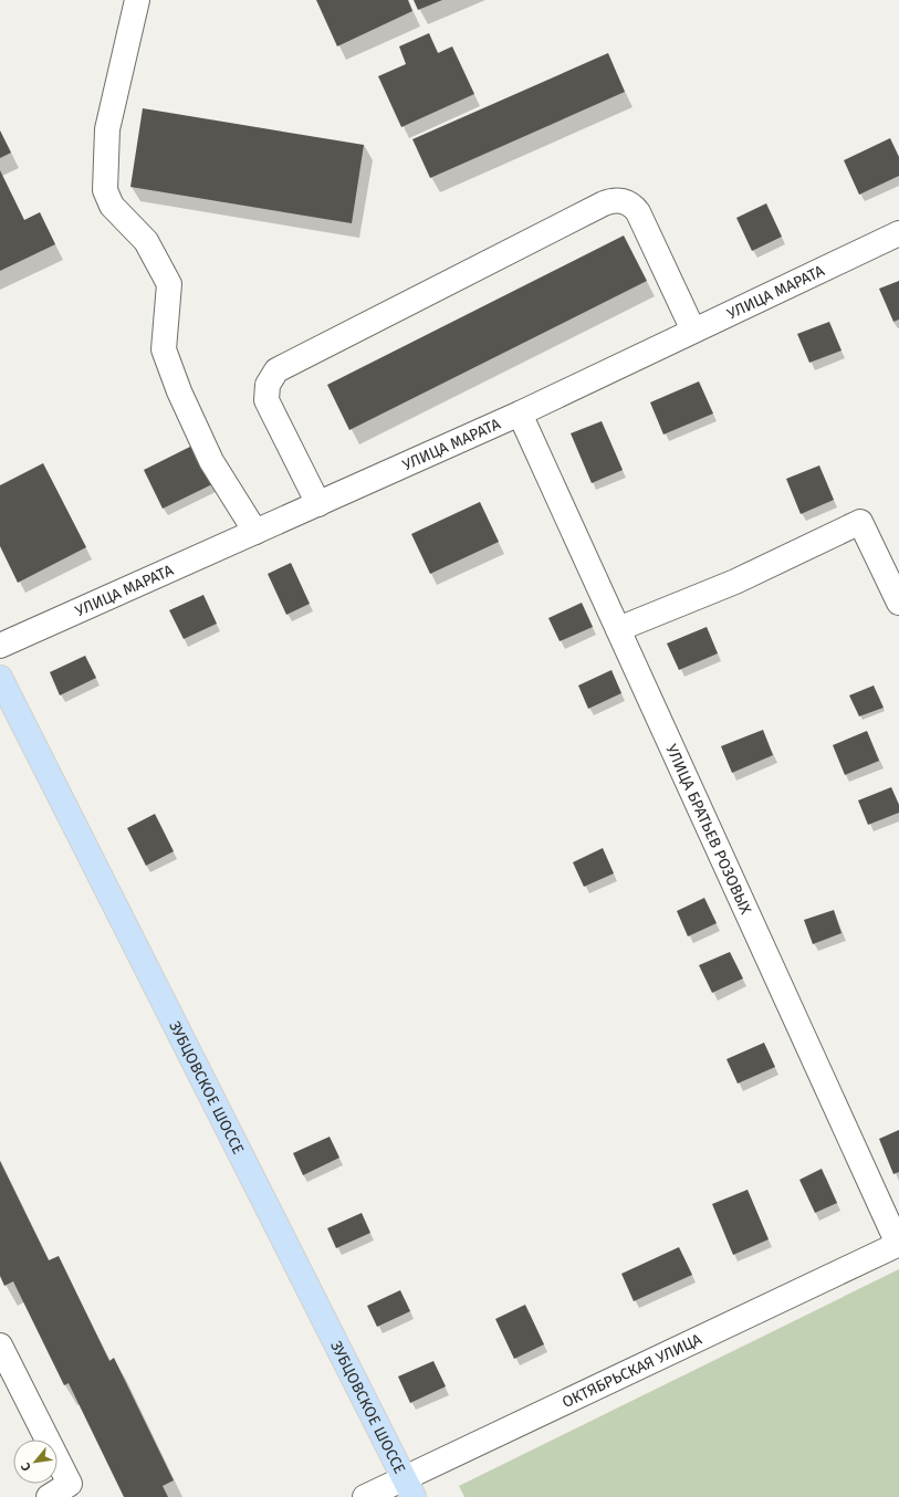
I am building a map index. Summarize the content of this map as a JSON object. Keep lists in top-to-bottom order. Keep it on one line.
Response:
{"streets":{"main road":["ЗУБЦОВСКОЕ ШОССЕ"],"street":["УЛИЦА МАРАТА","УЛИЦА БРАТЬЕВ РОЗОВЫХ","ОКТЯБРЬСКАЯ УЛИЦА"]},"crossings":[["УЛИЦА МАРАТА","УЛИЦА БРАТЬЕВ РОЗОВЫХ"],["УЛИЦА БРАТЬЕВ РОЗОВЫХ","ОКТЯБРЬСКАЯ УЛИЦА"],["ЗУБЦОВСКОЕ ШОССЕ","ОКТЯБРЬСКАЯ УЛИЦА"]],"north":"bottom left"}
